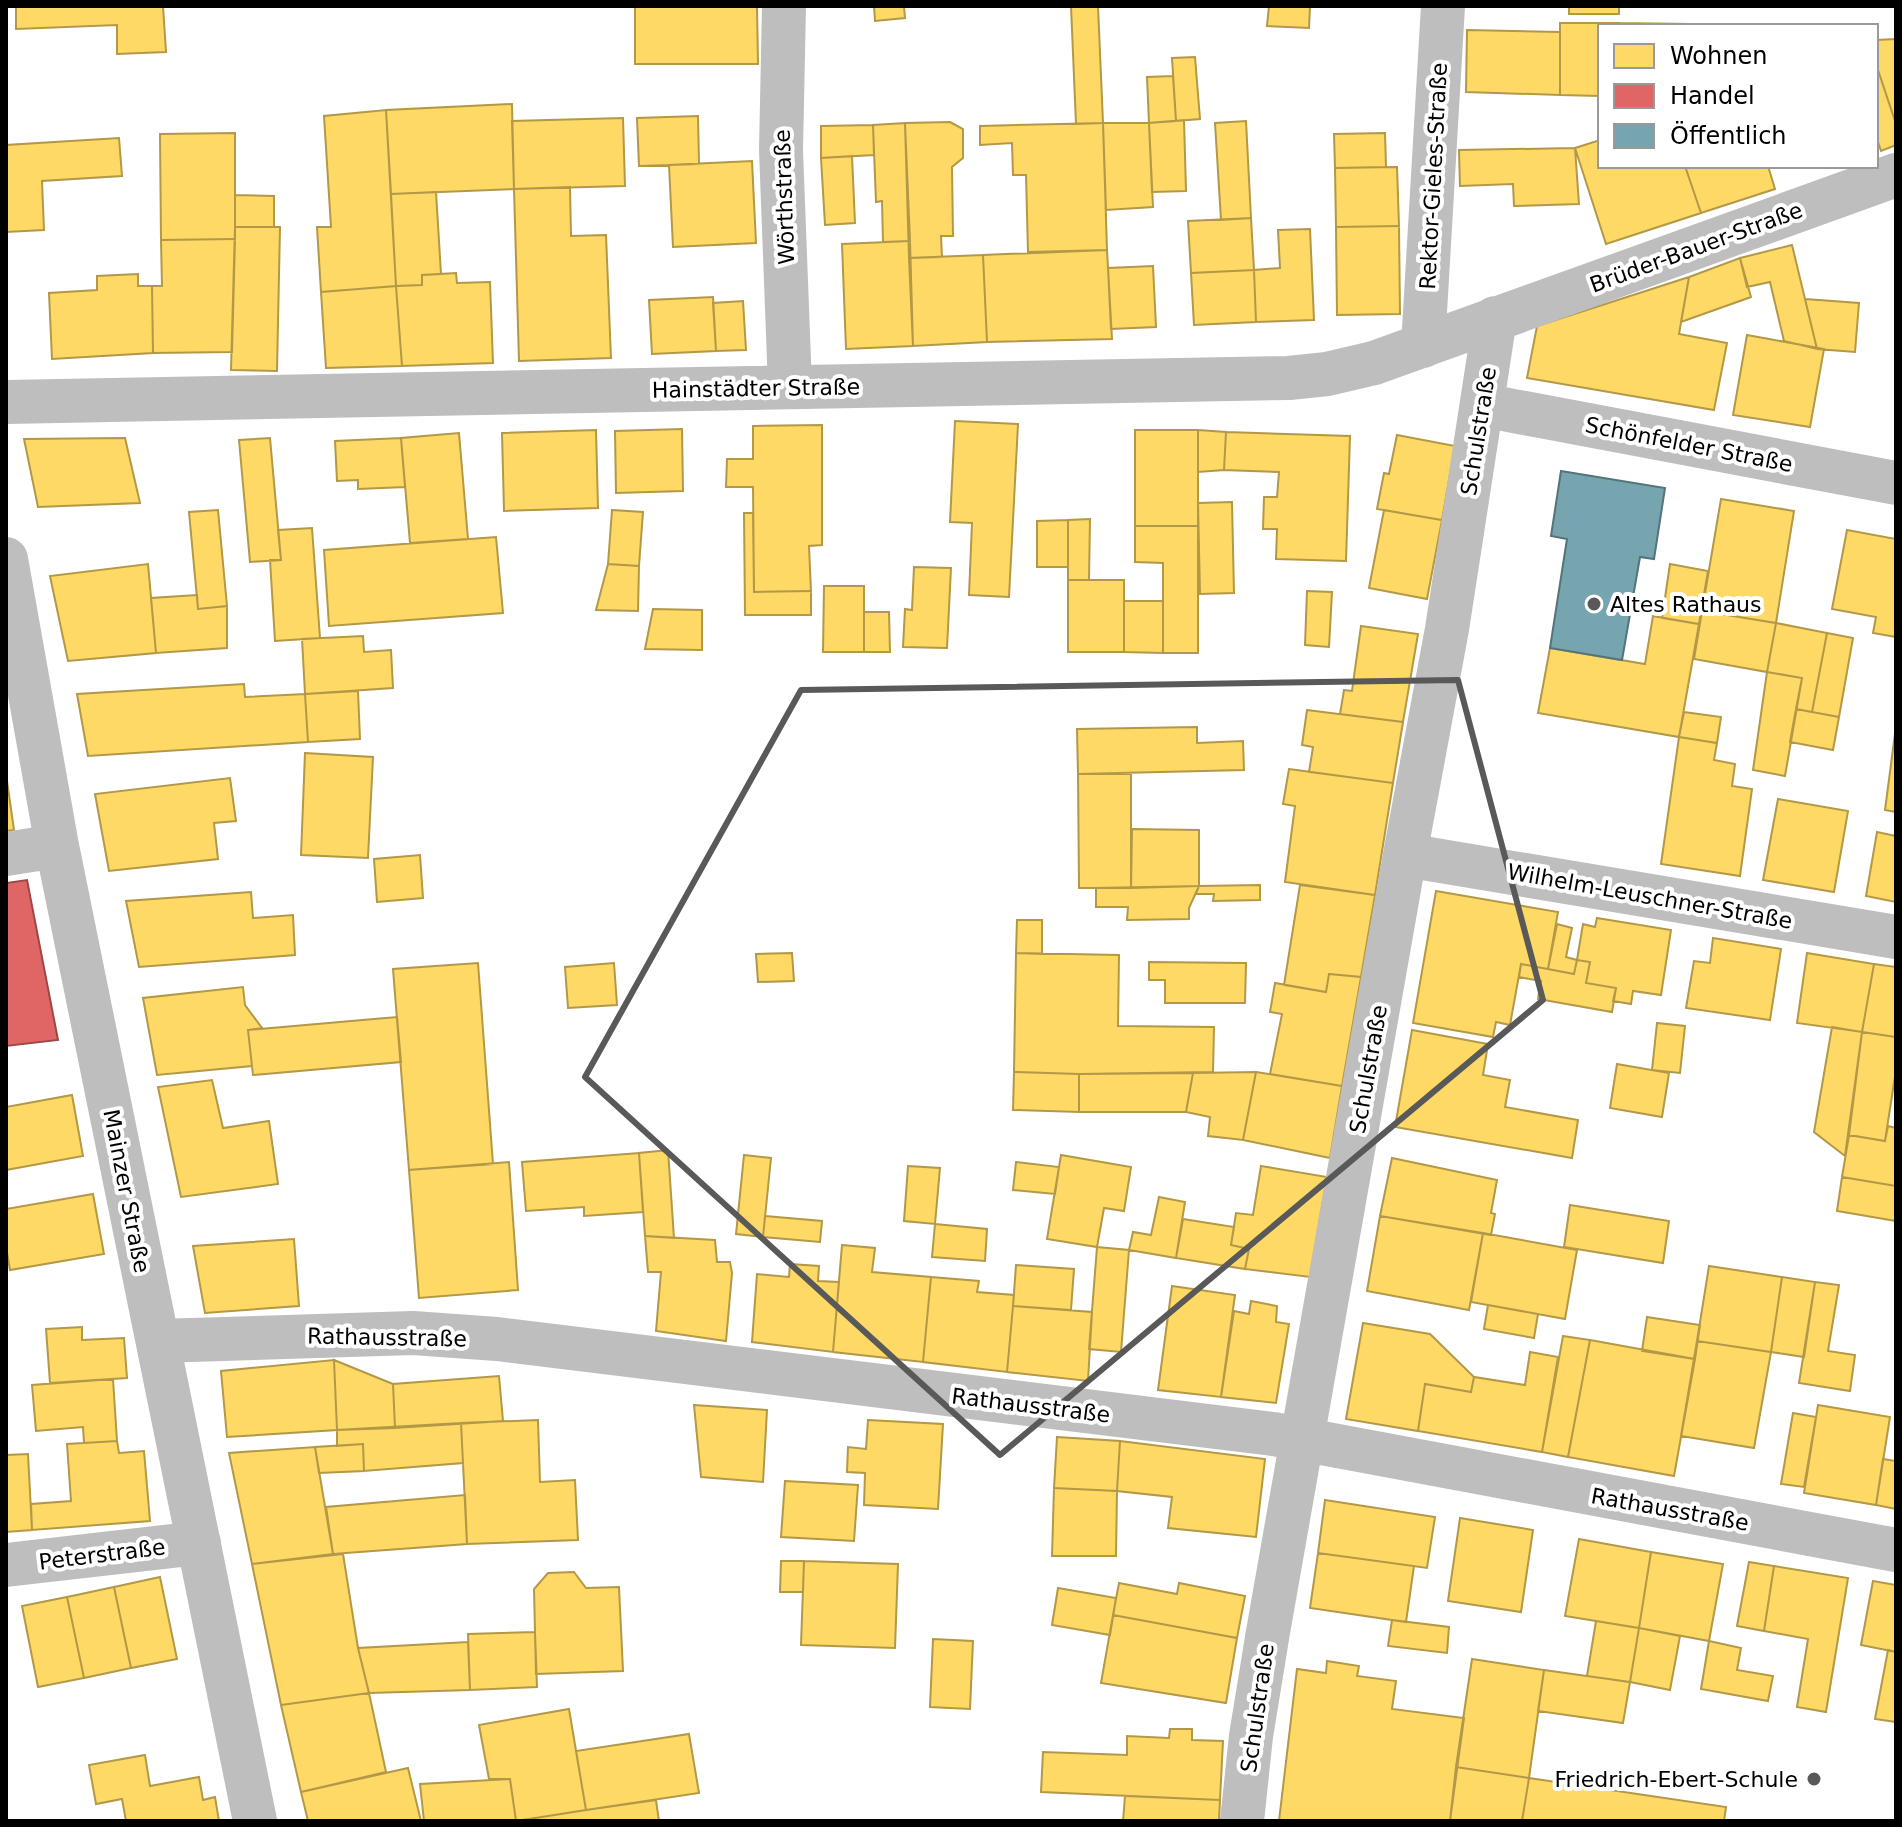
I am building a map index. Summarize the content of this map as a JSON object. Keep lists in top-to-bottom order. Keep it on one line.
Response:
{"streets":{"street":["Rektor-Gieles-Straße","Wörthstraße","Brüder-Bauer-Straße","Hainstädter Straße","Schulstraße","Schönfelder Straße","Wilhelm-Leuschner-Straße","Mainzer Straße","Rathausstraße","Peterstraße"]},"crossings":[["Rektor-Gieles-Straße","Hainstädter Straße"],["Wörthstraße","Hainstädter Straße"],["Brüder-Bauer-Straße","Hainstädter Straße"],["Brüder-Bauer-Straße","Schulstraße"],["Hainstädter Straße","Schulstraße"],["Schulstraße","Schönfelder Straße"],["Schulstraße","Wilhelm-Leuschner-Straße"],["Schulstraße","Rathausstraße"],["Mainzer Straße","Rathausstraße"],["Mainzer Straße","Peterstraße"]],"places":["Altes Rathaus","Friedrich-Ebert-Schule"],"legend":["Wohnen","Handel","Öffentlich"]}
